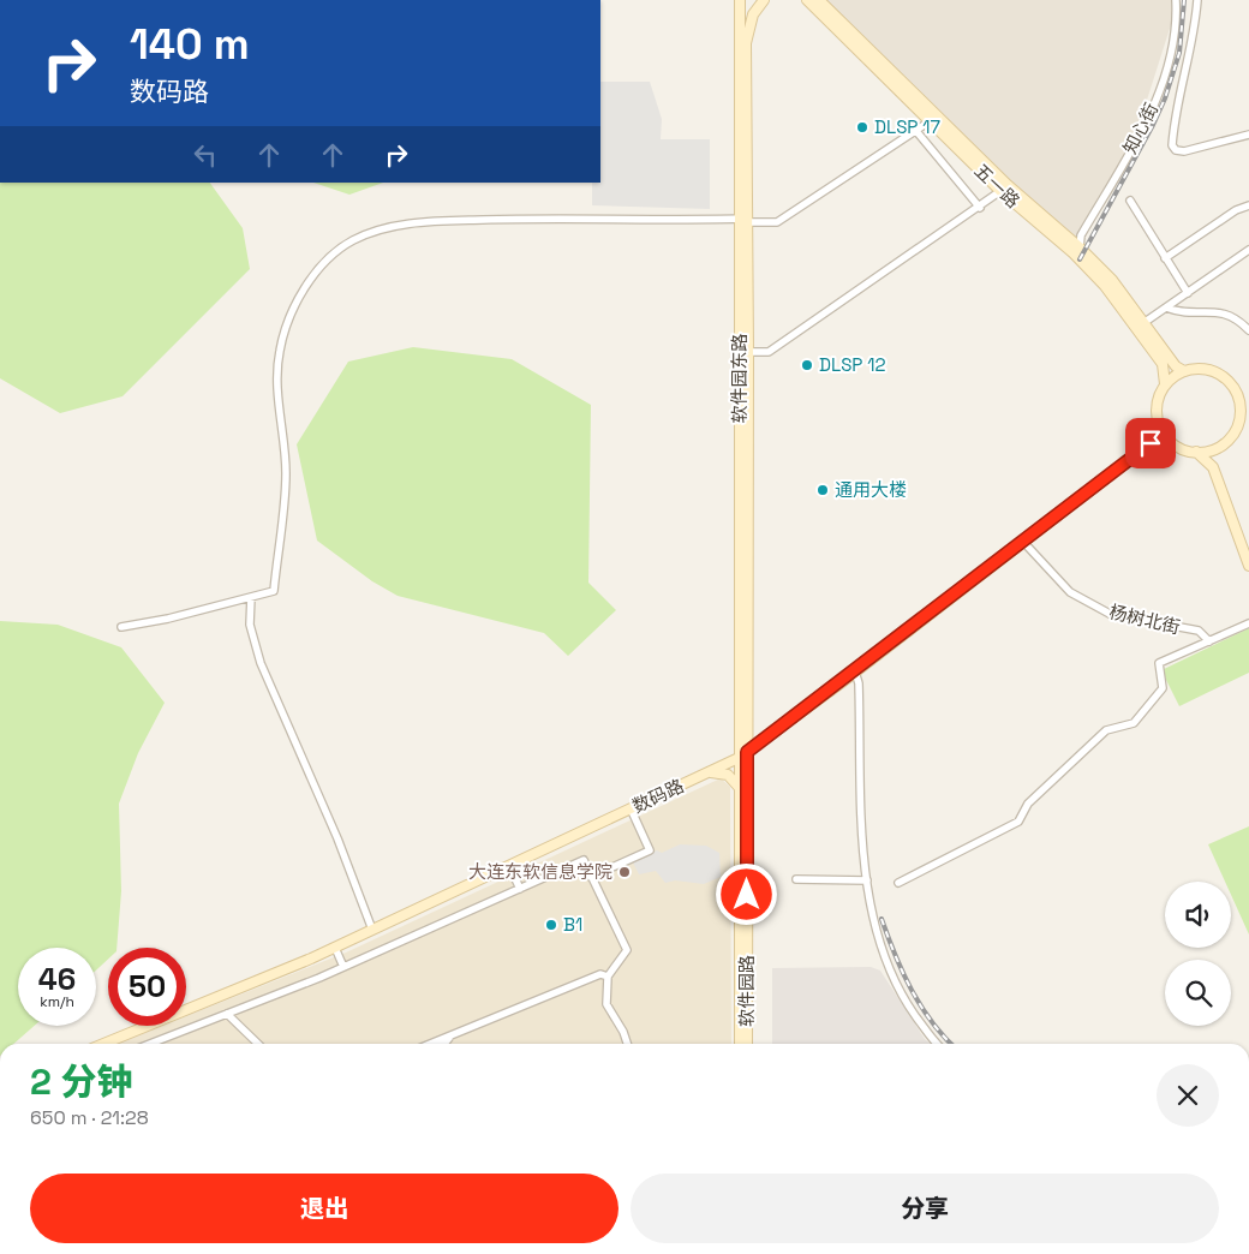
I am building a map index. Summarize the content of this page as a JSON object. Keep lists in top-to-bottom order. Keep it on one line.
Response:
{"streets":{"main road":["五一路","软件园东路","数码路","软件园路"],"street":["知心街","杨树北街"]},"crossings":[["知心街","五一路"],["五一路","数码路"],["软件园东路","数码路"],["软件园东路","软件园路"],["杨树北街","数码路"],["数码路","软件园路"]],"places":["DLSP 17","DLSP 12","通用大楼","大连东软信息学院","B1"],"page":{"turn":["140 m","数码路"],"speed":"46 km/h","limit":"50","heading":["2 分钟","650 m · 21:28"],"buttons":["退出","分享"]}}
